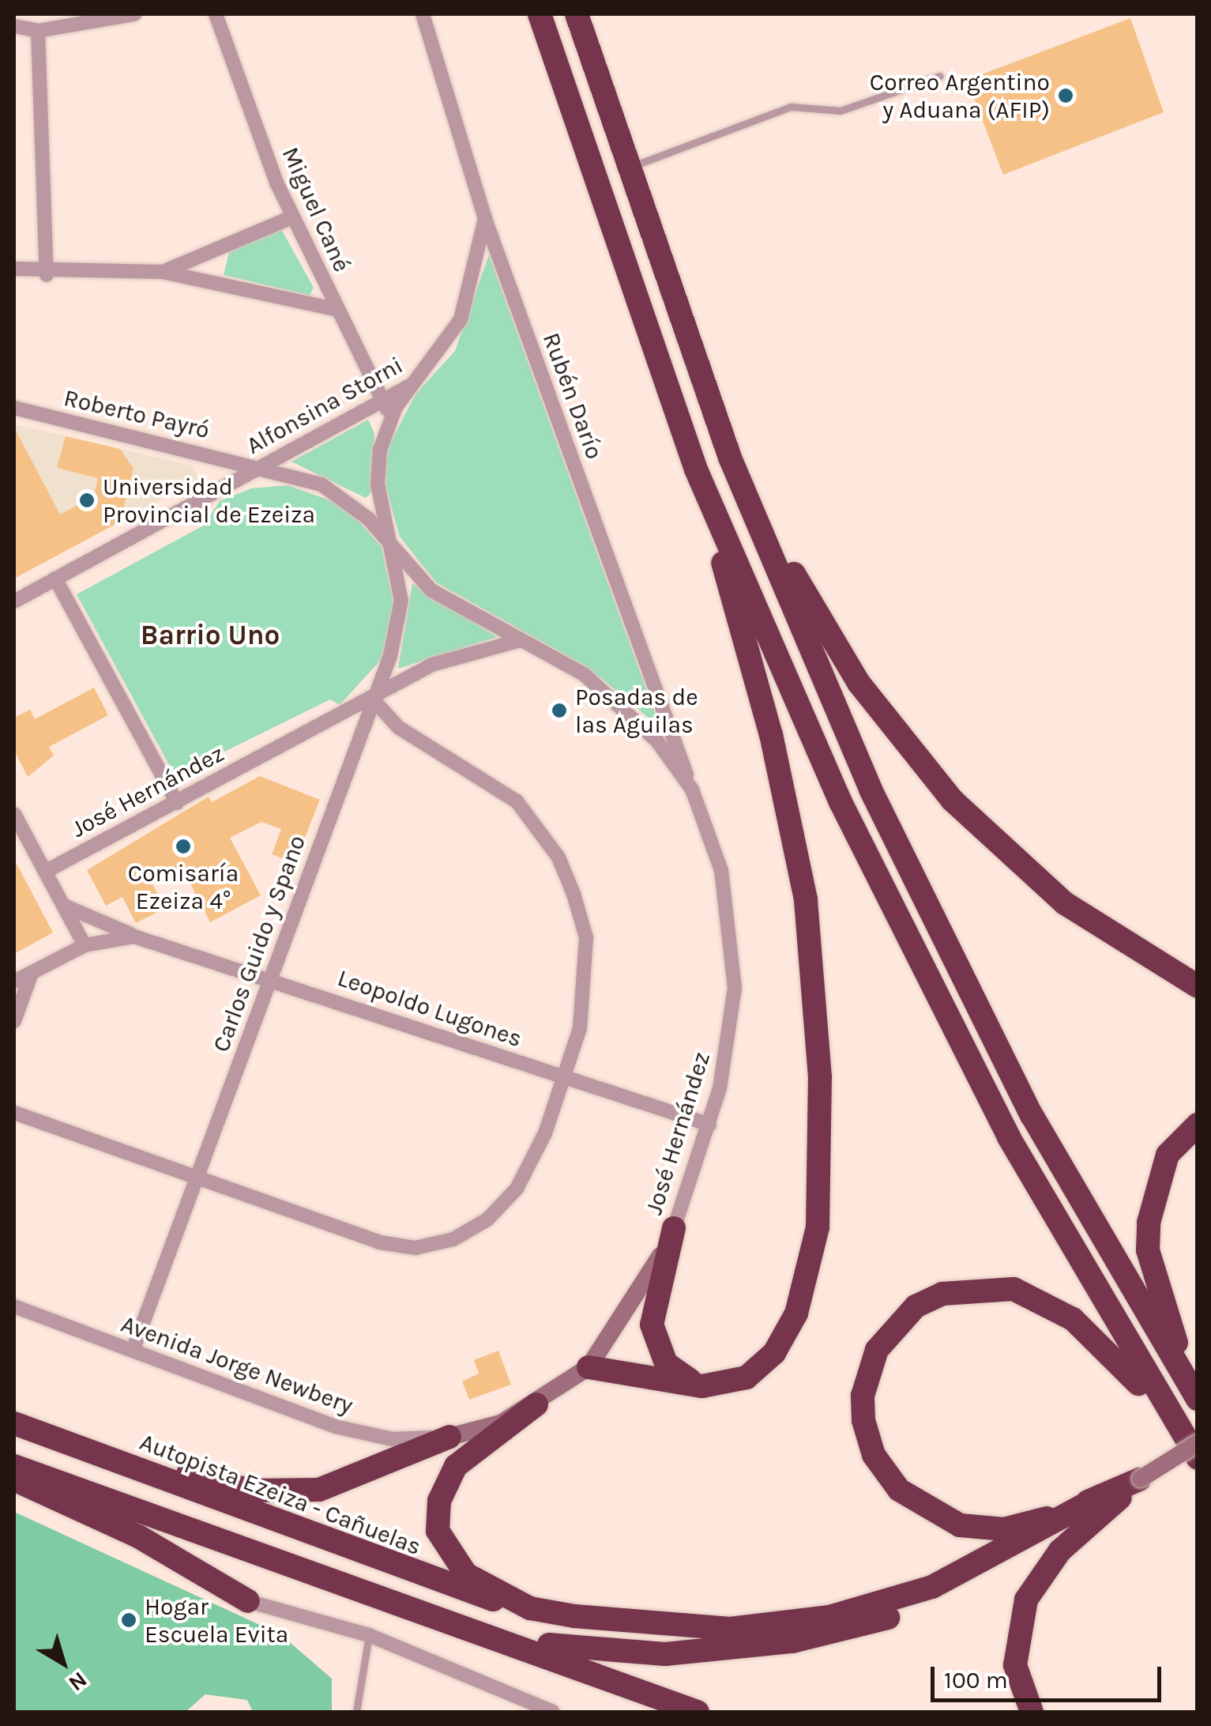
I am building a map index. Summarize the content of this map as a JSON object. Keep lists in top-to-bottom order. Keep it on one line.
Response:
{"streets":{"highway":["Autopista Ezeiza - Cañuelas"],"street":["Miguel Cané","Rubén Darío","Alfonsina Storni","Roberto Payró","José Hernández","Carlos Guido y Spano","Leopoldo Lugones","Avenida Jorge Newbery"]},"crossings":[["Miguel Cané","Alfonsina Storni"],["Miguel Cané","Carlos Guido y Spano"],["Rubén Darío","Alfonsina Storni"],["Rubén Darío","José Hernández"],["Alfonsina Storni","Roberto Payró"],["Roberto Payró","José Hernández"],["Roberto Payró","Carlos Guido y Spano"],["José Hernández","Carlos Guido y Spano"],["José Hernández","Leopoldo Lugones"],["José Hernández","Avenida Jorge Newbery"],["Carlos Guido y Spano","Leopoldo Lugones"],["Carlos Guido y Spano","Avenida Jorge Newbery"]],"districts":["Barrio Uno"],"places":["Correo Argentino y Aduana (AFIP)","Universidad Provincial de Ezeiza","Posadas de las Aguilas","Comisaría Ezeiza 4°","Hogar Escuela Evita"],"scale_bar":"100 m","north":"bottom right"}
